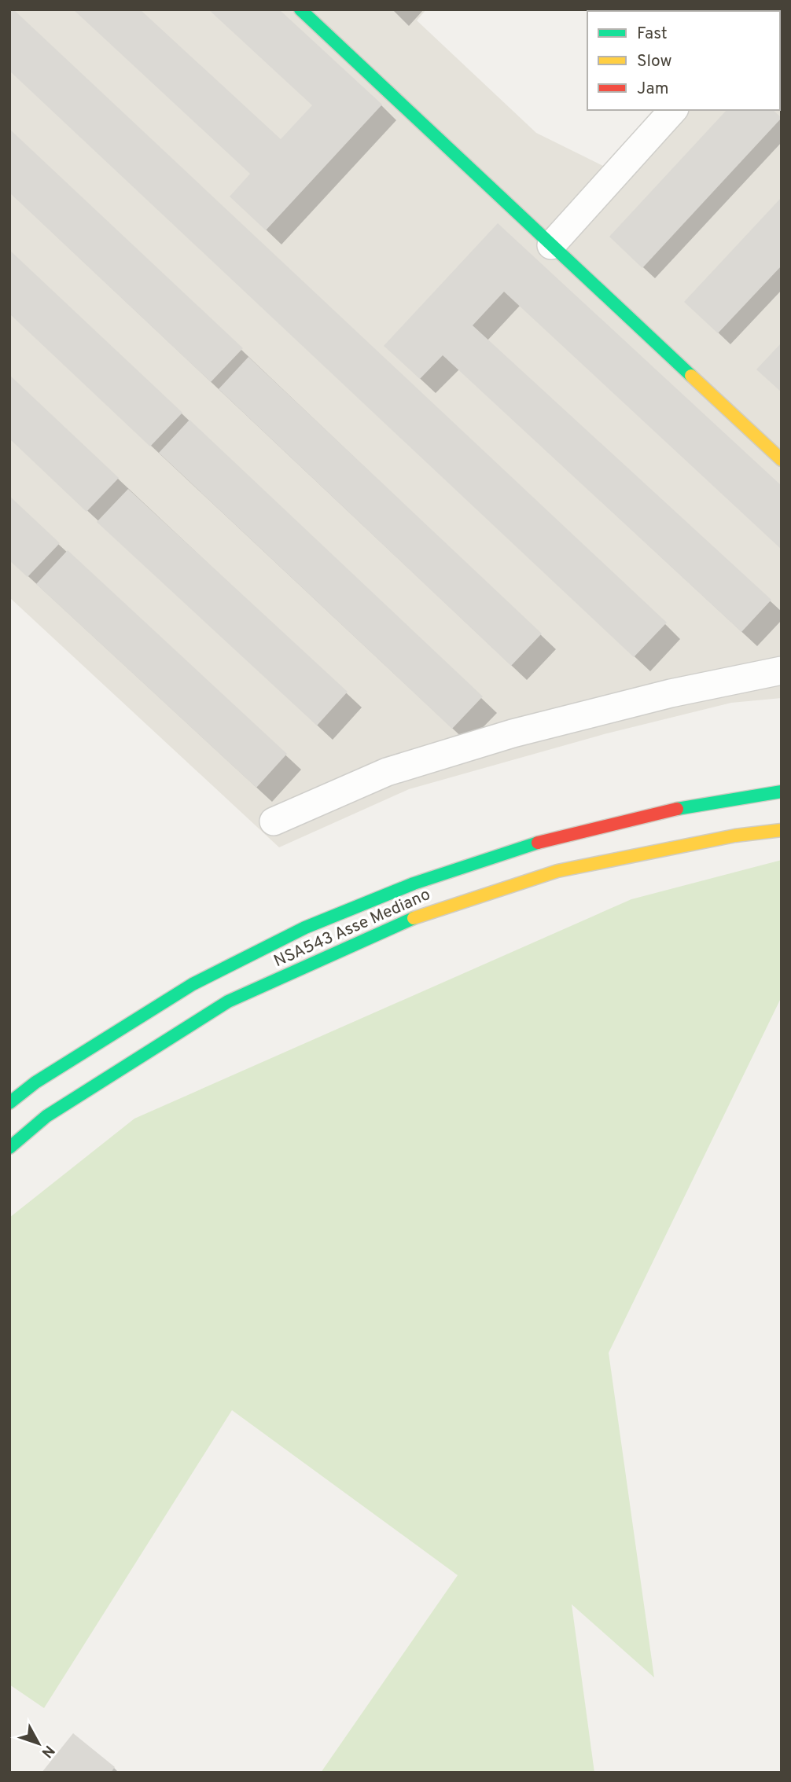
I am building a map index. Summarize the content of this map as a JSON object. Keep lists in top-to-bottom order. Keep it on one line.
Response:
{"streets":{"main road":["NSA543 Asse Mediano"]},"legend":["Fast","Slow","Jam"],"north":"bottom right"}
